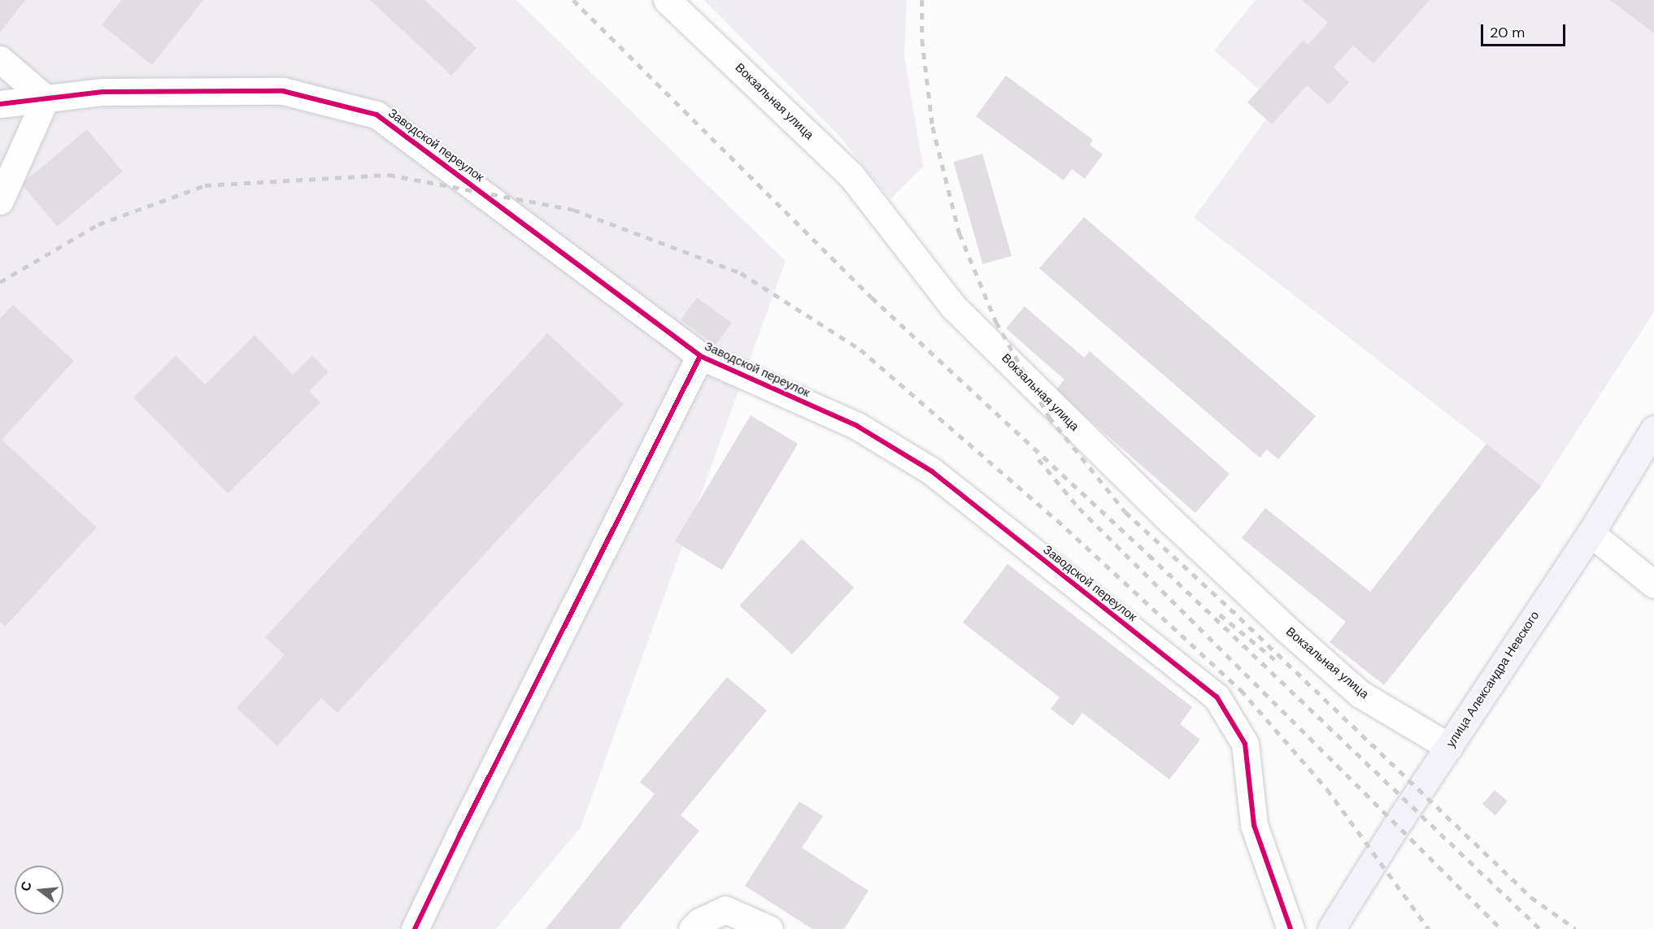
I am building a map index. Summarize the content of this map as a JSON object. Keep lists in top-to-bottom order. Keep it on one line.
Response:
{"streets":{"main road":["улица Александра Невского"],"street":["Вокзальная улица","Заводской переулок"]},"crossings":[["Вокзальная улица","улица Александра Невского"]],"scale_bar":"20 m","north":"left"}
